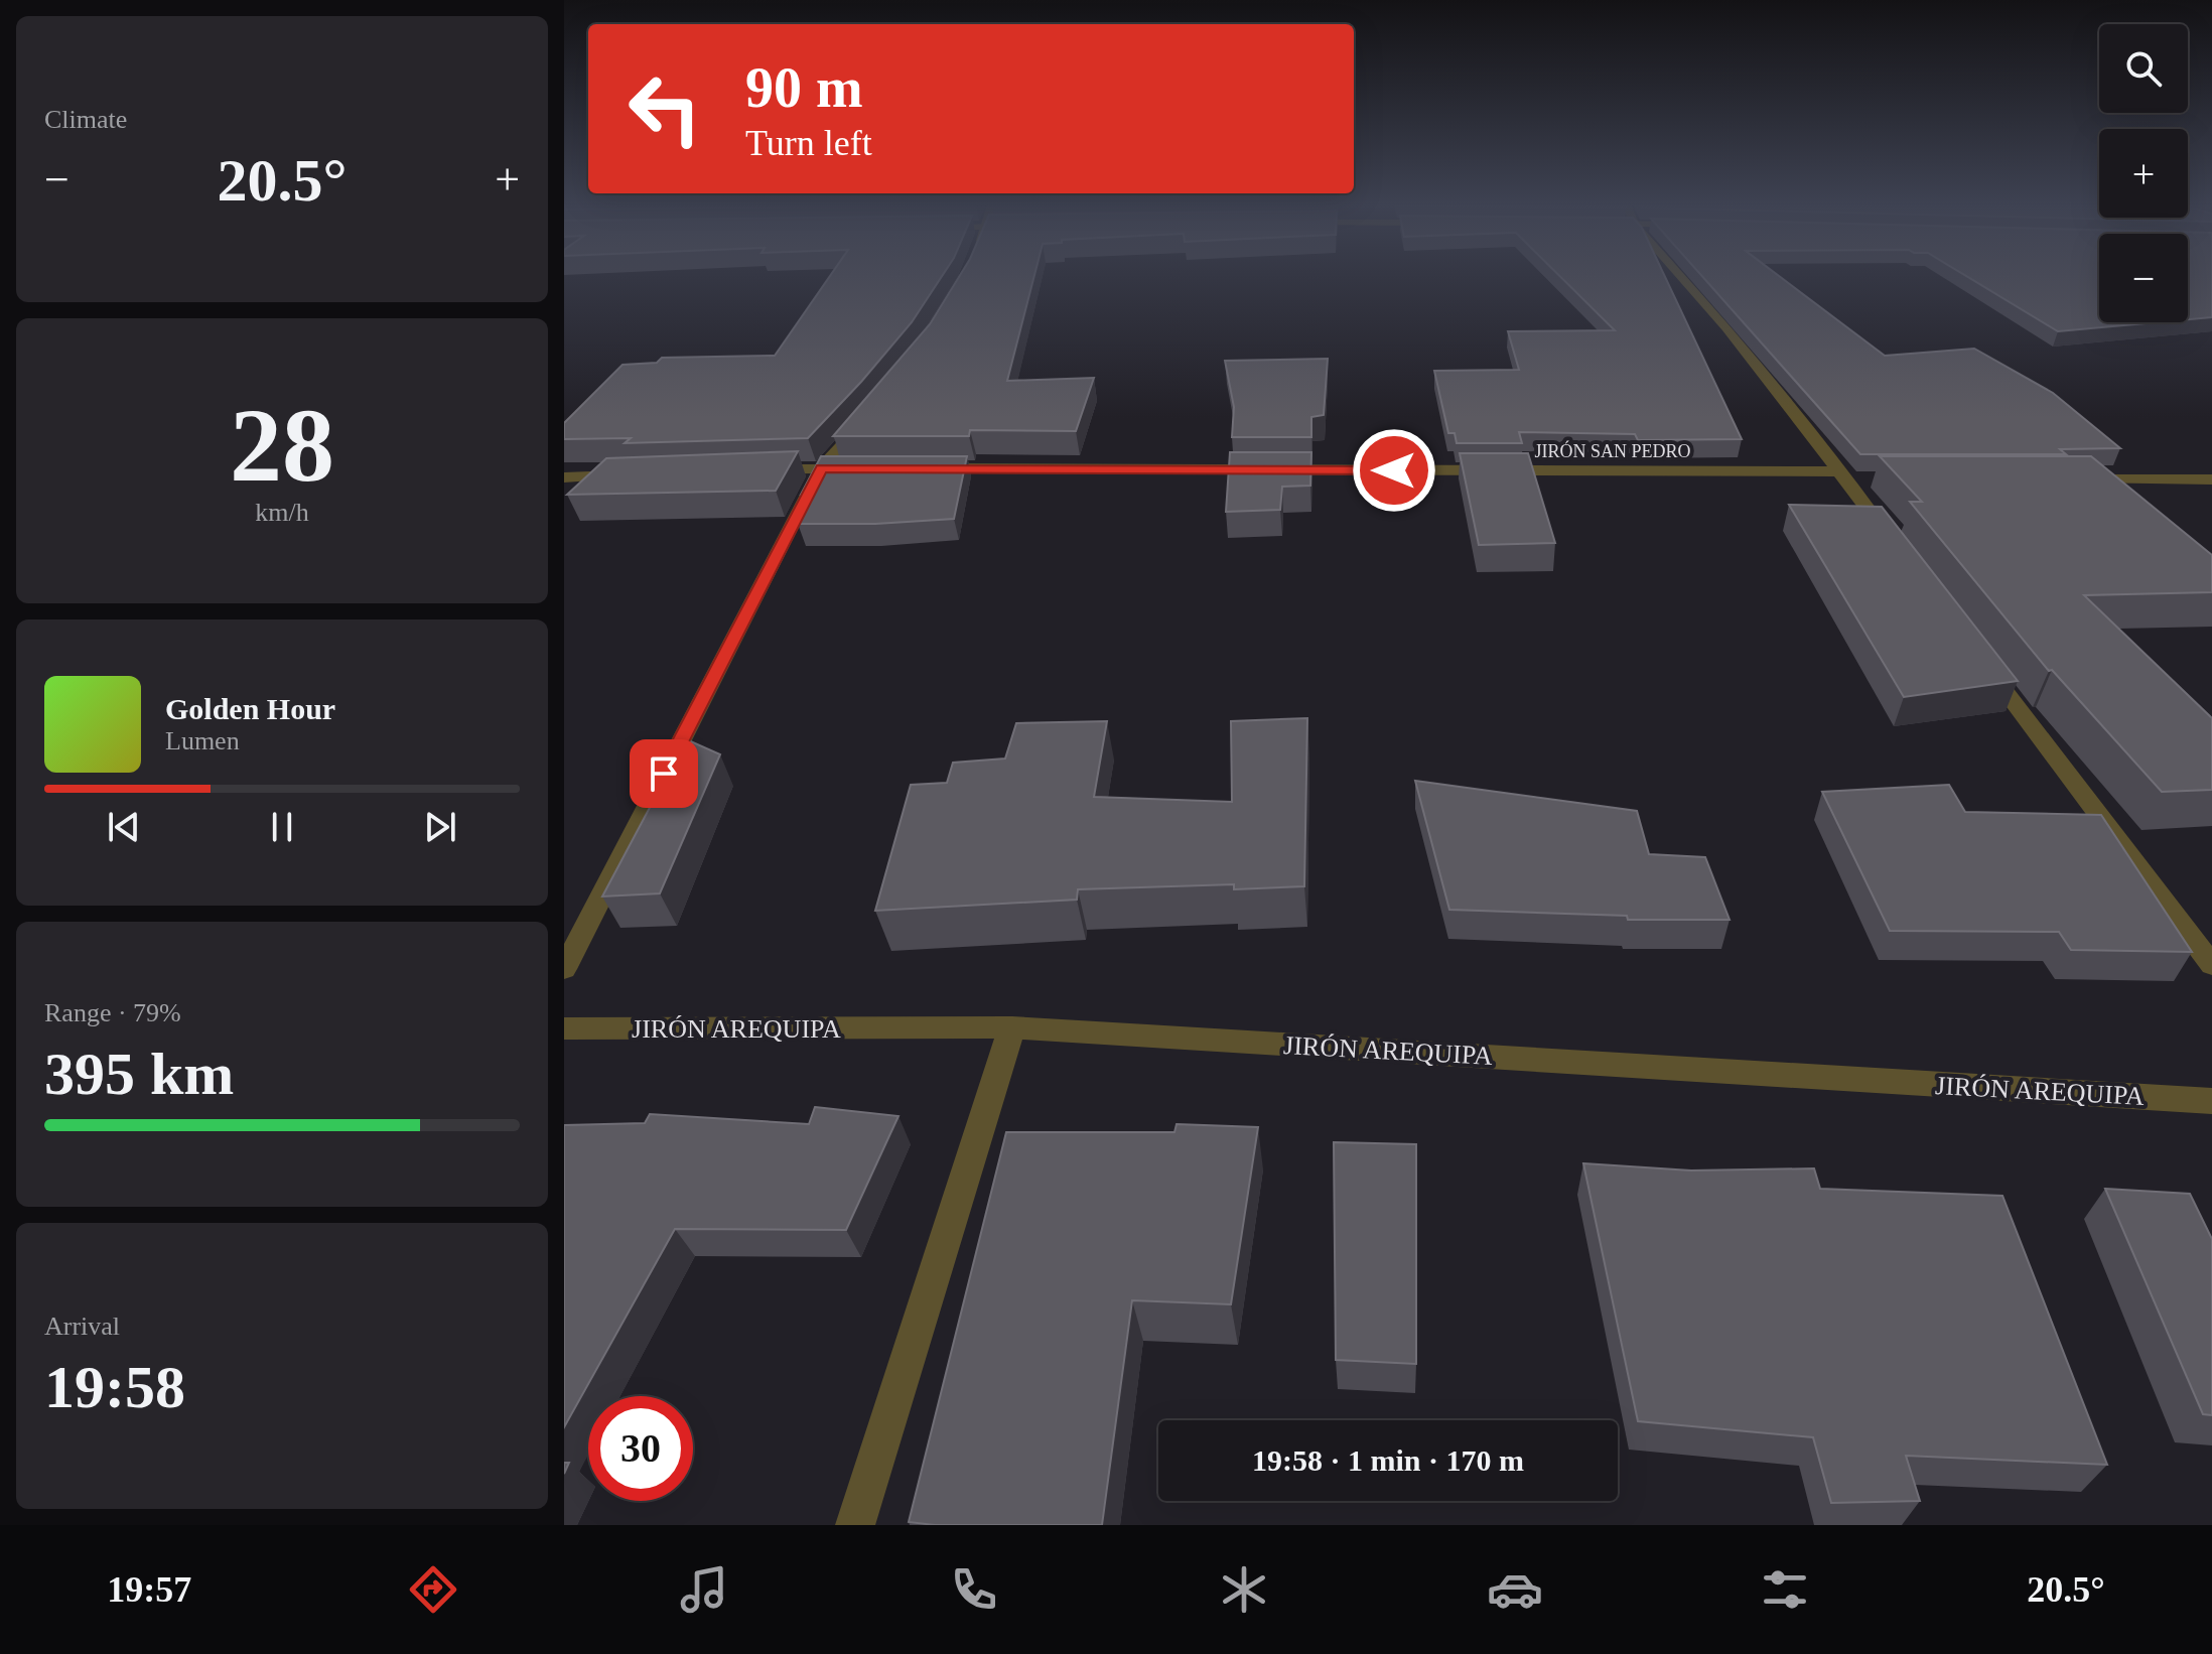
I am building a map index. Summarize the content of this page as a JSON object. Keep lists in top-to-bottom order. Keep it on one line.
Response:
{"streets":{"street":["JIRÓN SAN PEDRO","JIRÓN AREQUIPA"]},"page":{"tile":["Climate",["28","km/h"],["Range · 79%","395 km"],["Arrival","19:58"]],"map_buttons":["+","−"],"turn":["90 m","Turn left"],"heat":["−","20.5°","+"],"song":["Golden Hour","Lumen"],"limit":"30","trip":"19:58 · 1 min · 170 m","tabs":["19:57","20.5°"]}}
